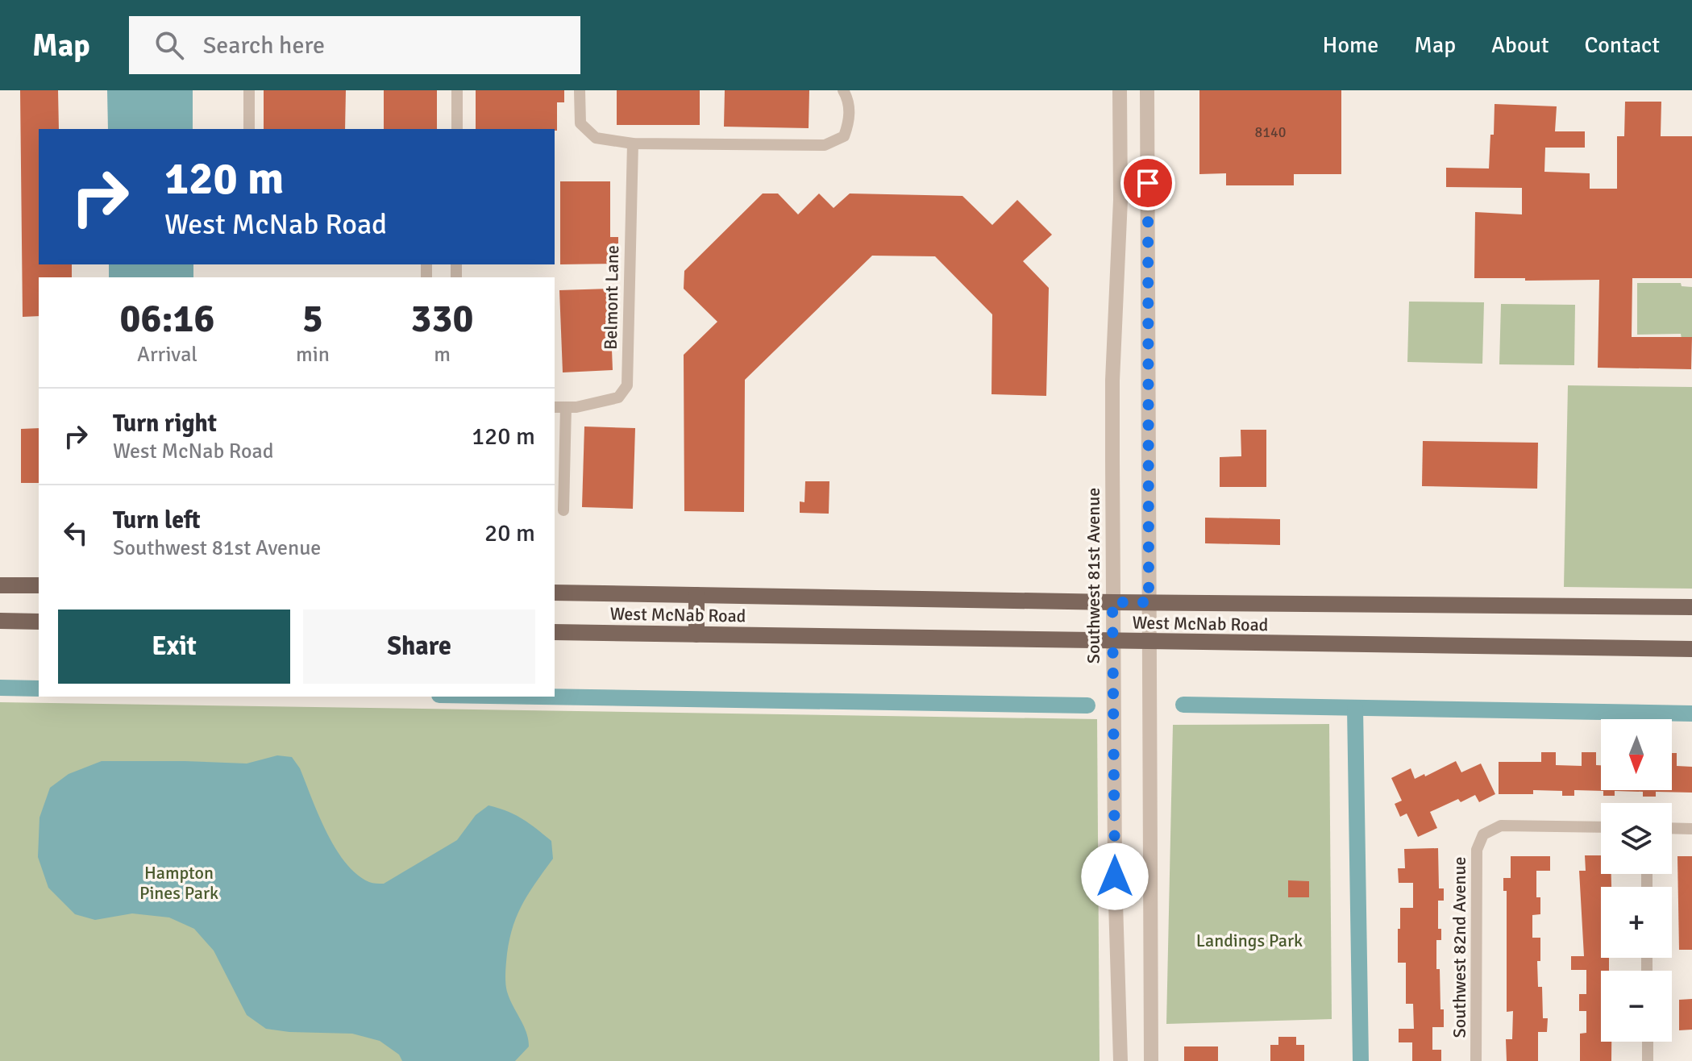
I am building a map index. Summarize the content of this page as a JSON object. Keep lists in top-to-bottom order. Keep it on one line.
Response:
{"streets":{"main road":["West McNab Road"],"street":["Belmont Lane","Southwest 81st Avenue","Southwest 82nd Avenue"]},"crossings":[["Southwest 81st Avenue","West McNab Road"]],"parks":["Hampton Pines Park","Landings Park"],"house_numbers":["8140"],"north":"bottom","page":{"header":"Map","search":"Search here","nav":["Home","Map","About","Contact"],"turn":["120 m","West McNab Road"],"eta":["06:16","Arrival","5","min","330","m"],"list":[{"name":"Turn right","note":"West McNab Road","value":"120 m"},{"name":"Turn left","note":"Southwest 81st Avenue","value":"20 m"}],"buttons":["Exit","Share"],"map_buttons":["+","−"]}}
